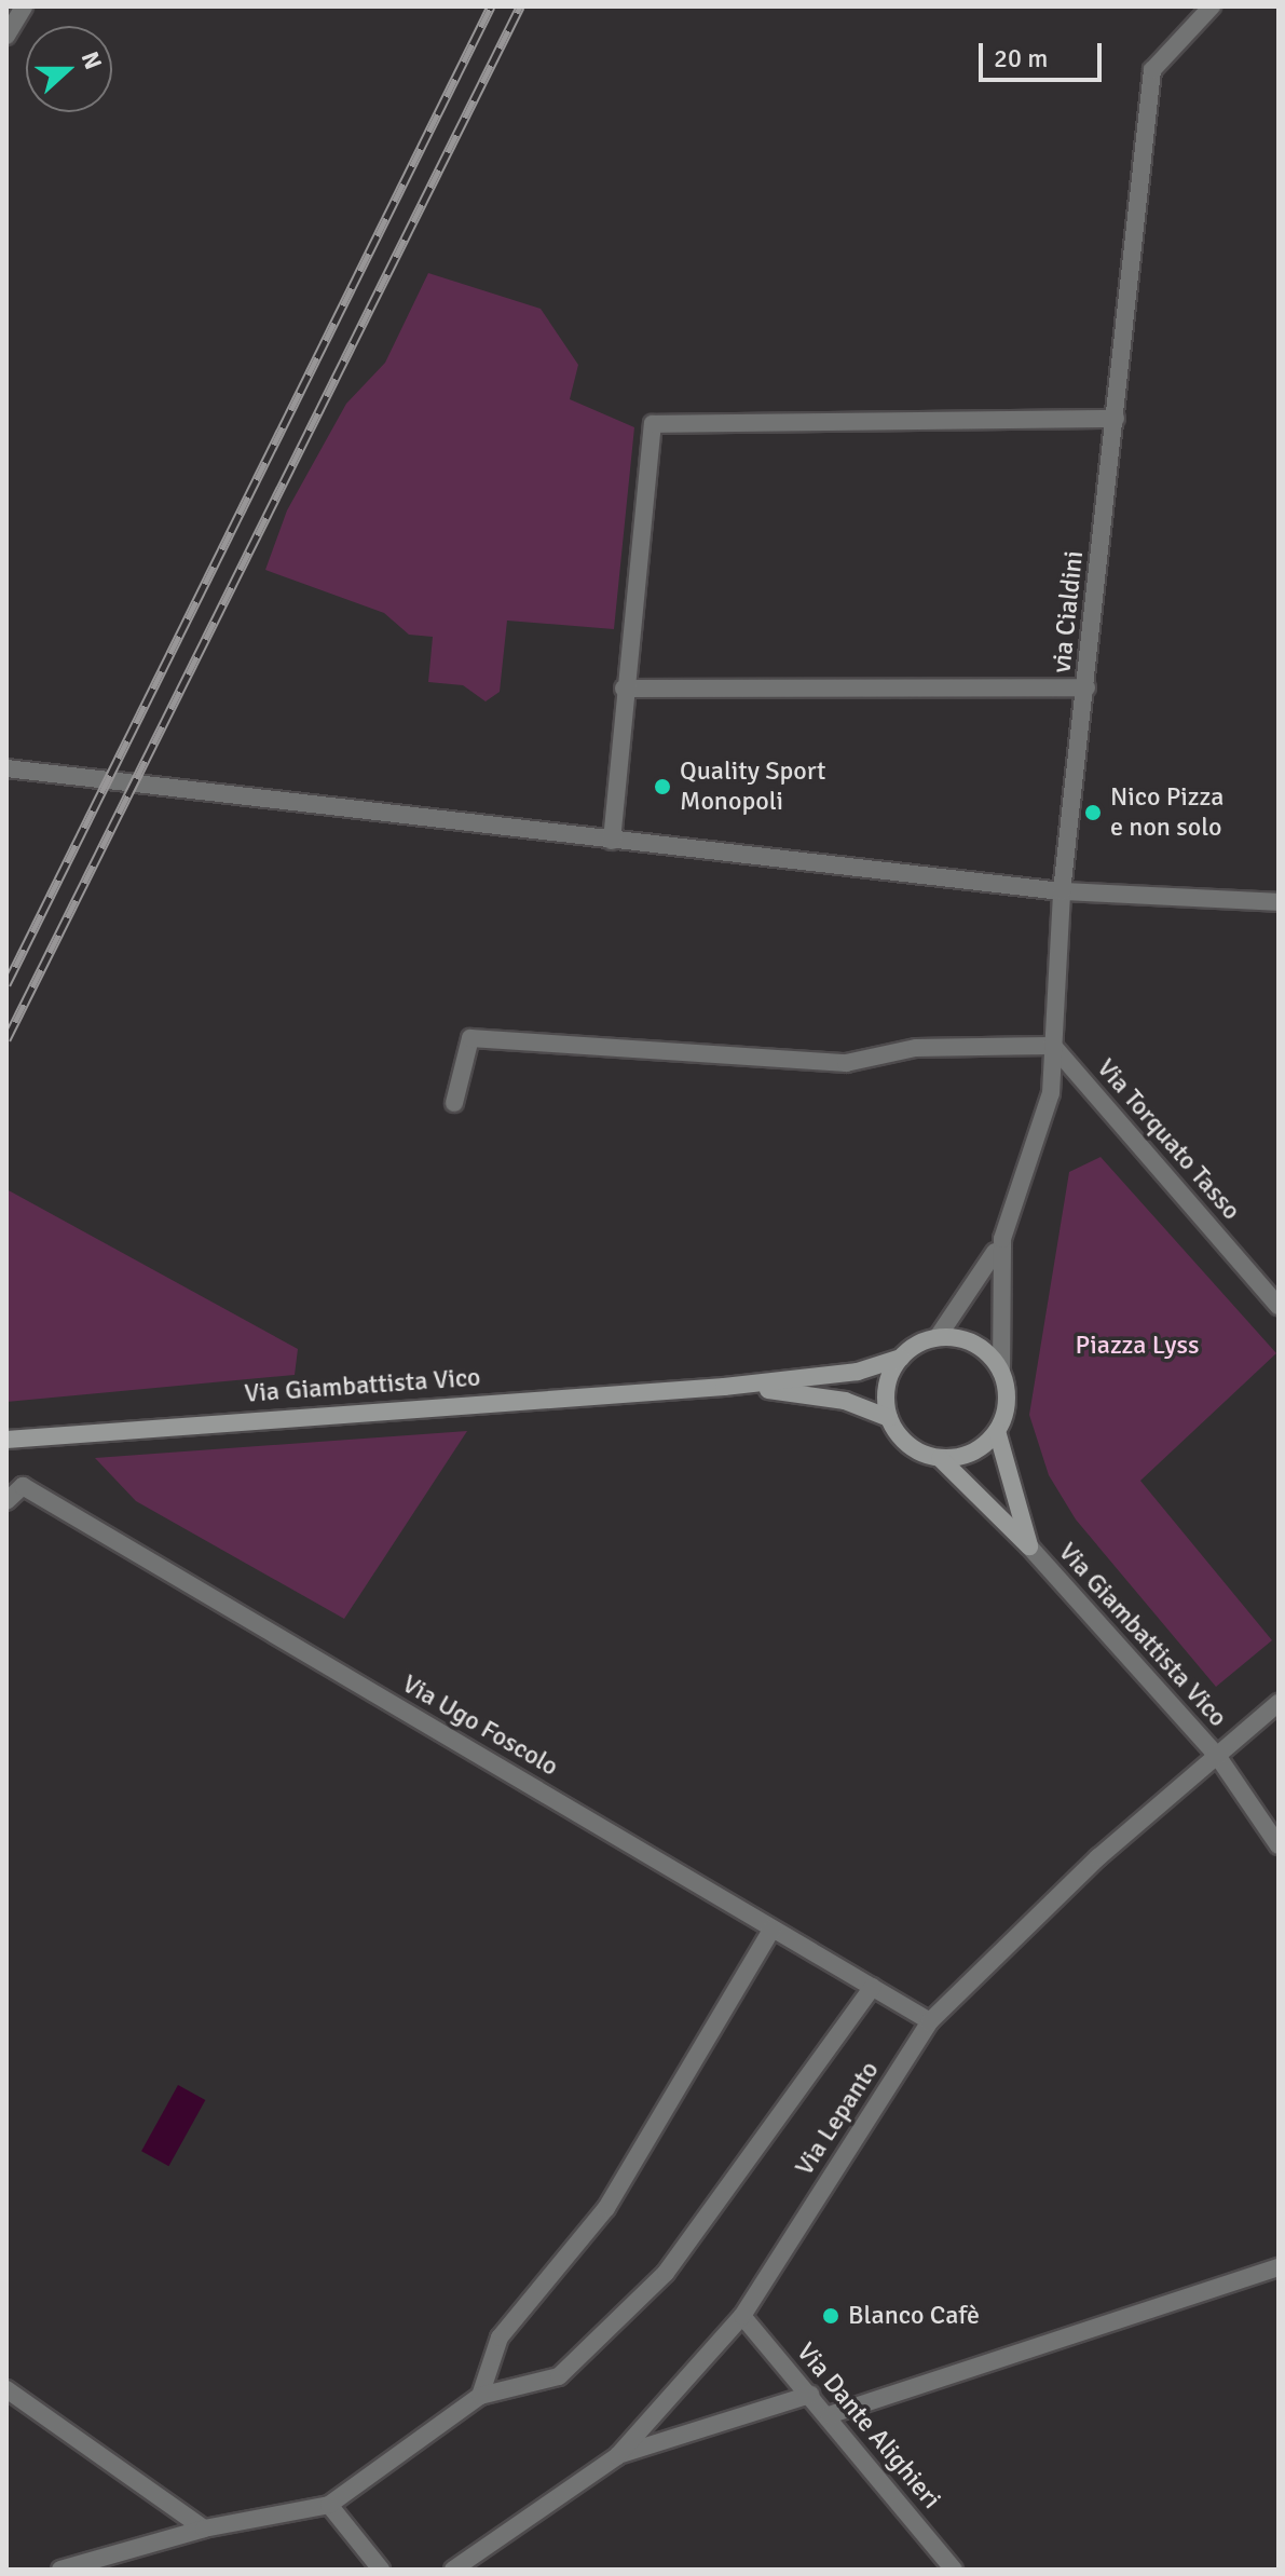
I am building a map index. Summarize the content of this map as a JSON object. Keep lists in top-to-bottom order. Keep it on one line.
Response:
{"streets":{"street":["via Cialdini","Via Torquato Tasso","Via Giambattista Vico","Via Ugo Foscolo","Via Lepanto","Via Dante Alighieri"]},"crossings":[["via Cialdini","Via Torquato Tasso"],["via Cialdini","Via Giambattista Vico"],["Via Giambattista Vico","Via Lepanto"],["Via Ugo Foscolo","Via Lepanto"],["Via Lepanto","Via Dante Alighieri"]],"parks":["Piazza Lyss"],"places":["Quality Sport Monopoli","Nico Pizza e non solo","Blanco Cafè"],"scale_bar":"20 m","north":"right"}
